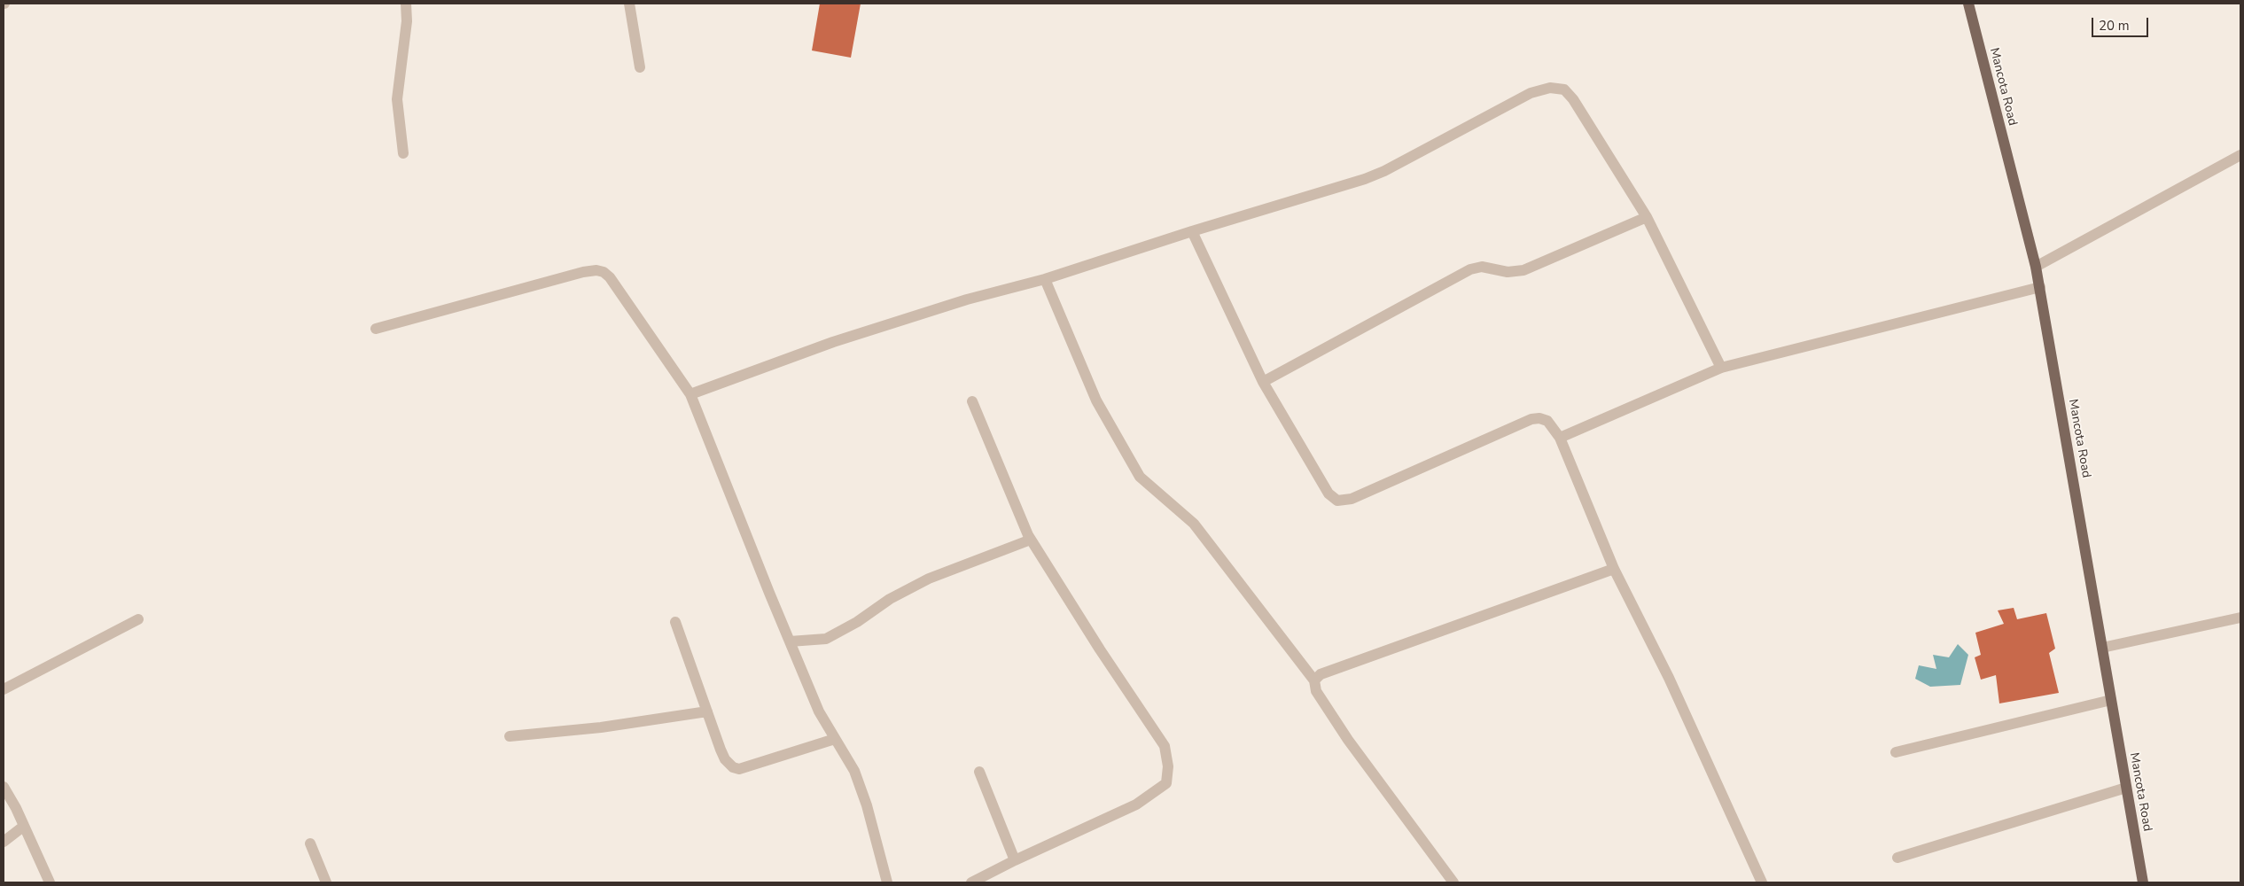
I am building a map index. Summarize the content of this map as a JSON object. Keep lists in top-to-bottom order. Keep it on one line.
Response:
{"streets":{"main road":["Mancota Road"]},"scale_bar":"20 m"}
